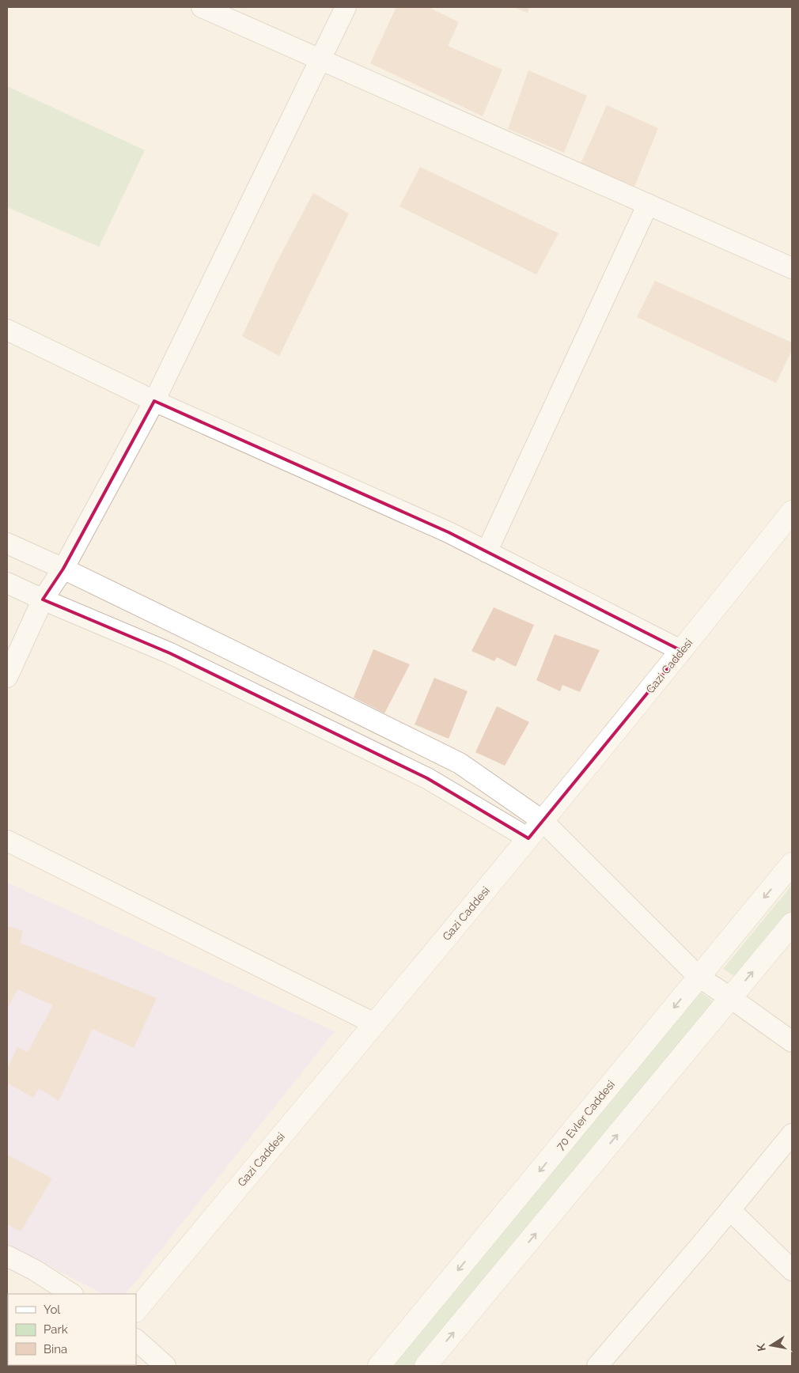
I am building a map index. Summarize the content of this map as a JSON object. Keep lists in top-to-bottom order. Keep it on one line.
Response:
{"streets":{"street":["Gazi Caddesi","70 Evler Caddesi"]},"legend":["Yol","Park","Bina"],"north":"left"}
